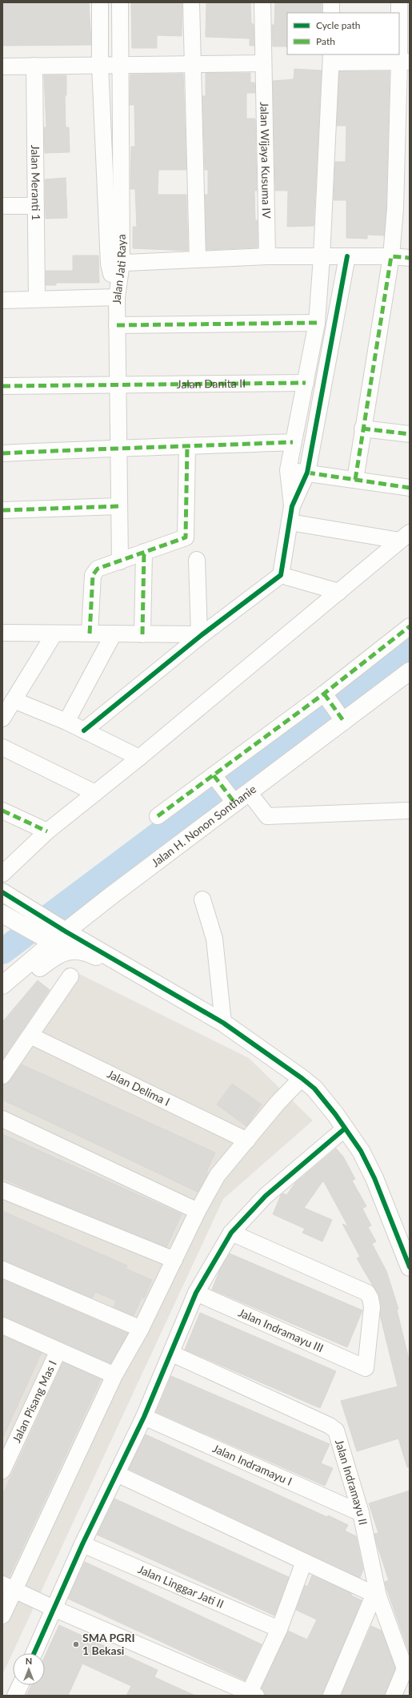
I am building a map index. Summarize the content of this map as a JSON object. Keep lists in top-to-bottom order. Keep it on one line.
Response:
{"streets":{"street":["Jalan Wijaya Kusuma IV","Jalan Meranti 1","Jalan Jati Raya","Jalan Danita II","Jalan H. Nonon Sonthanie","Jalan Delima I","Jalan Indramayu III","Jalan Pisang Mas I","Jalan Indramayu I","Jalan Indramayu II","Jalan Linggar Jati II"]},"crossings":[["Jalan Jati Raya","Jalan Danita II"],["Jalan Indramayu I","Jalan Indramayu II"]],"places":["SMA PGRI 1 Bekasi"],"legend":["Cycle path","Path"],"north":"top"}
